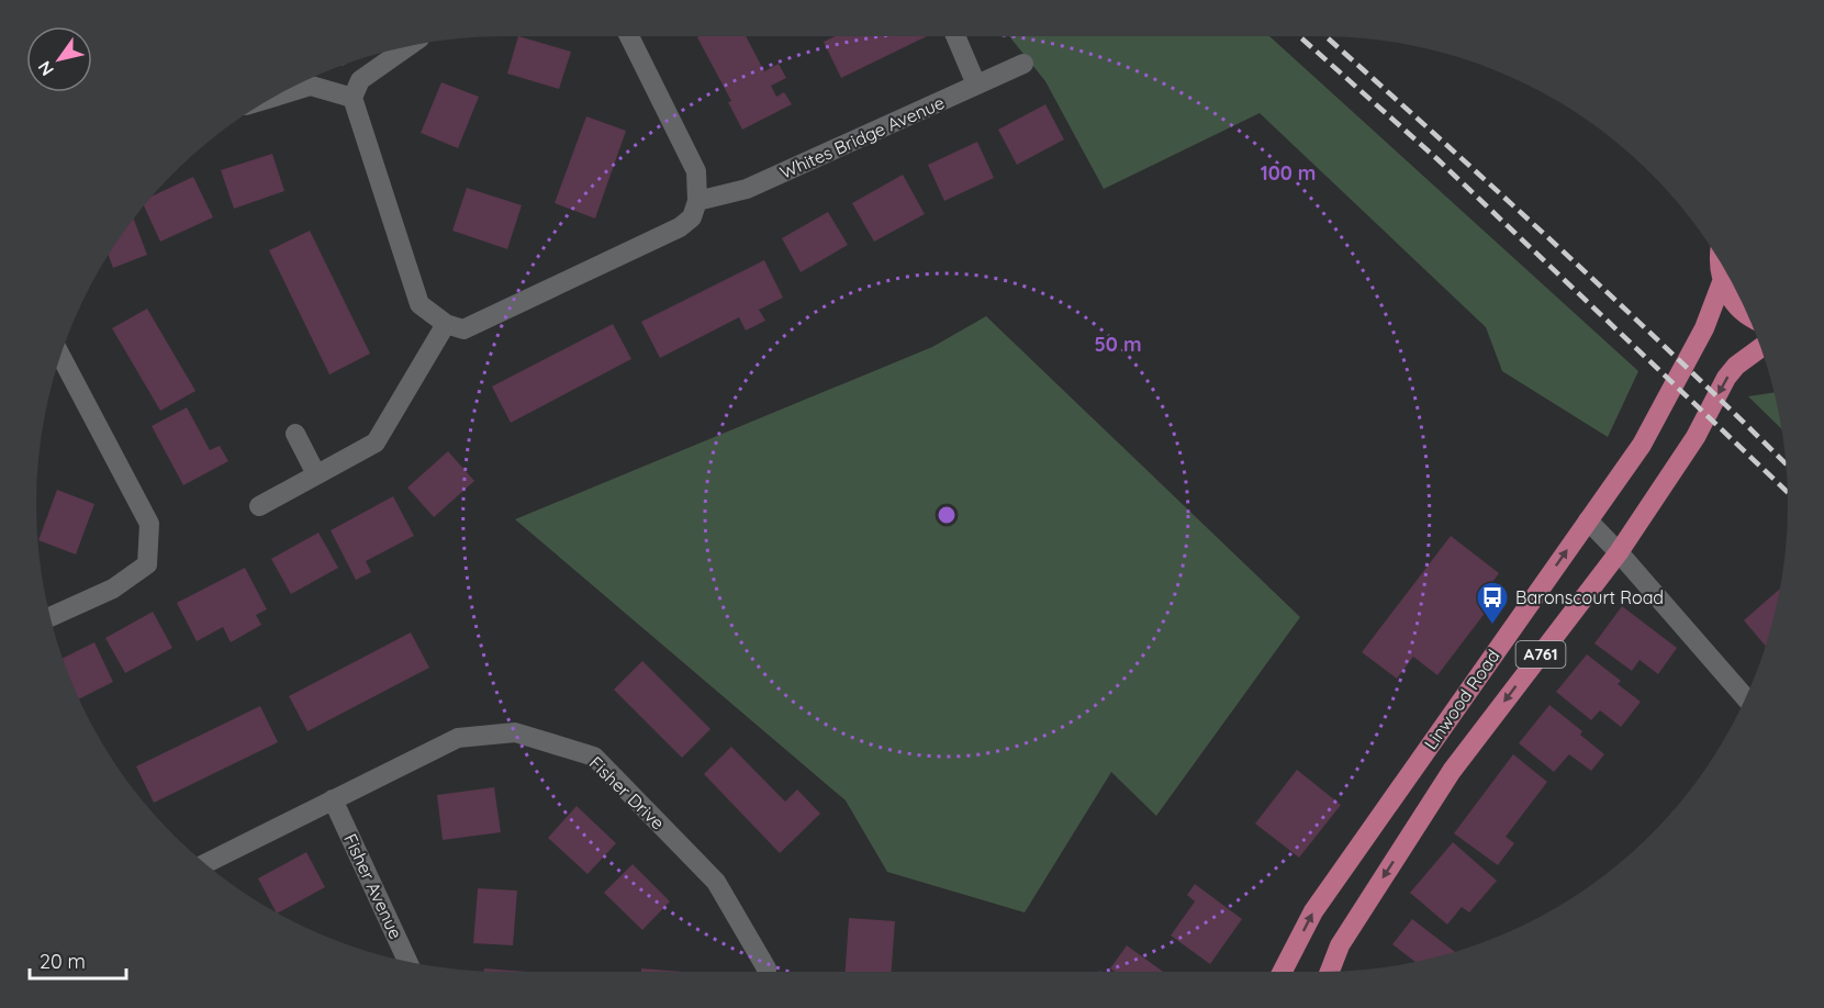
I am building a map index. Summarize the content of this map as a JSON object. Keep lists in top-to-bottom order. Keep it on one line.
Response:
{"streets":{"main road":["A761","Linwood Road"],"street":["Whites Bridge Avenue","Fisher Drive","Fisher Avenue"]},"crossings":[["Fisher Drive","Fisher Avenue"]],"places":{"bus stop":["Baronscourt Road"]},"scale_bar":"20 m","north":"bottom left","rings":["100 m","50 m"]}
